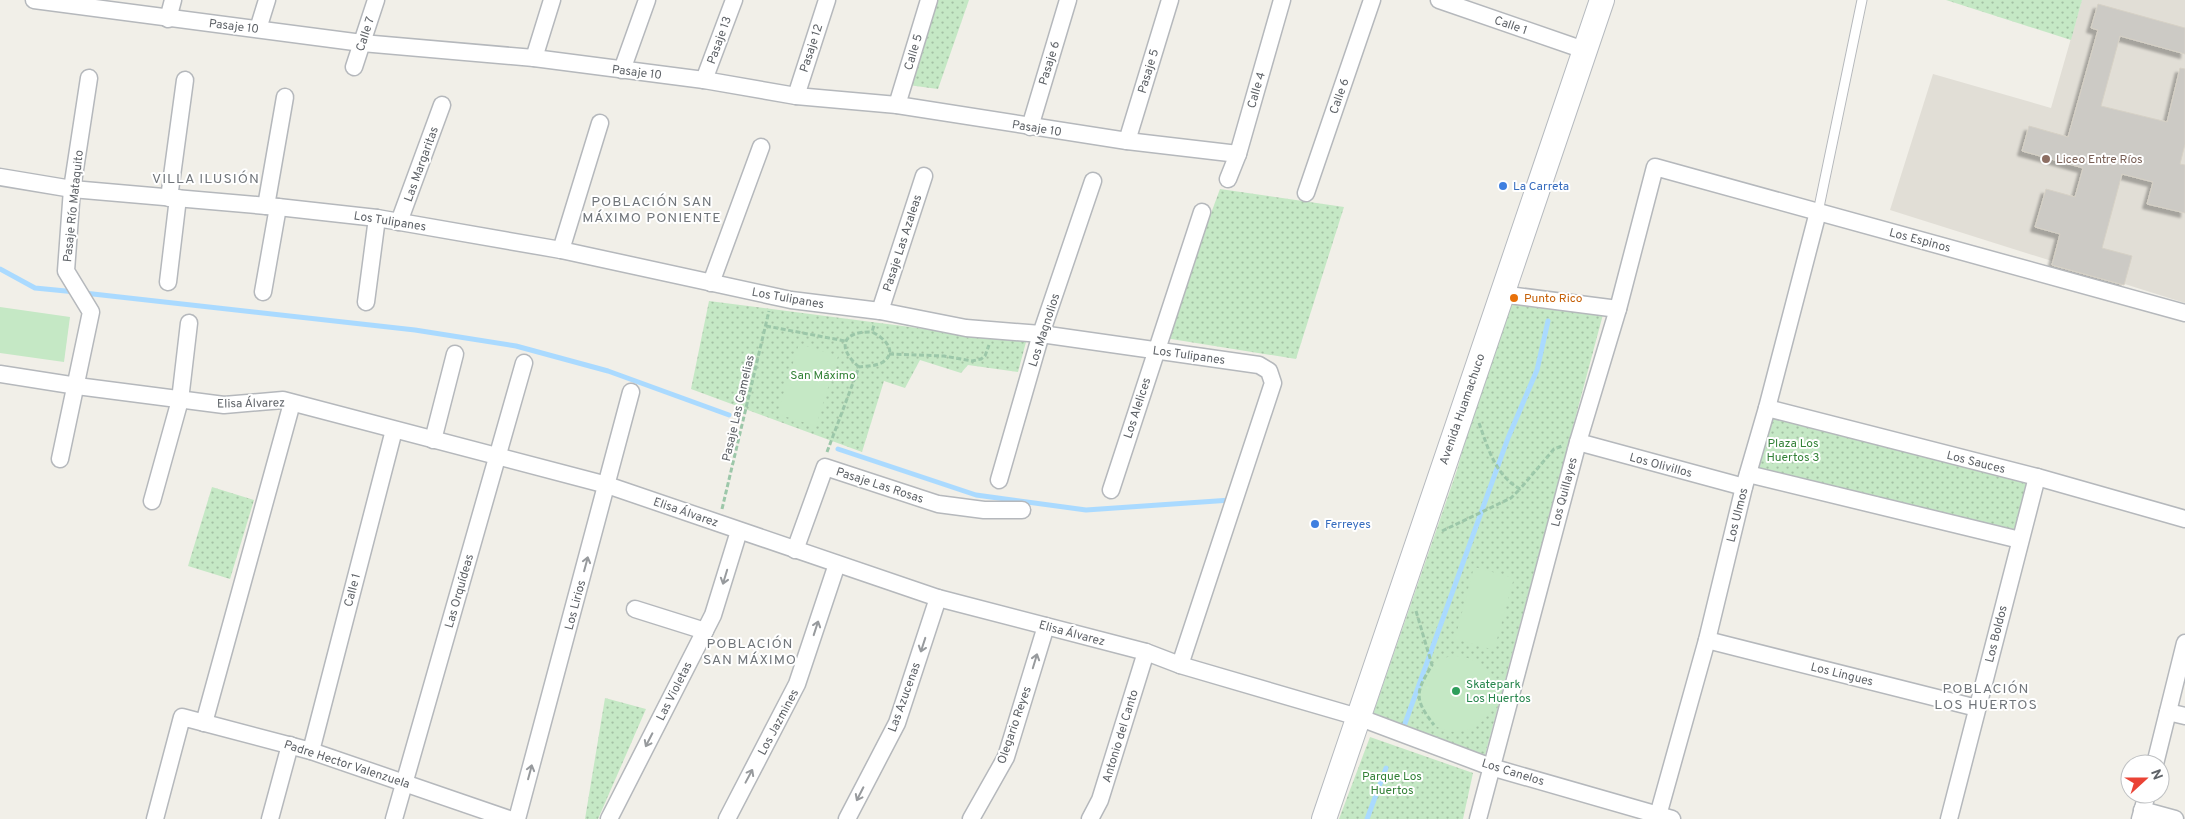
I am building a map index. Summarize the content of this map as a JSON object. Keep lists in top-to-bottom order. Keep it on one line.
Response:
{"streets":{"main road":["Avenida Huamachuco"],"street":["Calle 1","Pasaje 10","Calle 7","Pasaje 13","Pasaje 12","Calle 5","Pasaje 6","Pasaje 5","Calle 4","Calle 6","Las Margaritas","Pasaje Río Mataquito","Los Tulipanes","Los Espinos","Pasaje Las Azaleas","Los Magnolios","Elisa Álvarez","Los Alelices","Los Sauces","Los Olivillos","Pasaje Las Rosas","Los Quillayes","Los Ulmos","Las Orquídeas","Los Lirios","Los Boldos","Los Lingues","Las Violetas","Las Azucenas","Los Jazmines","Olegario Reyes","Antonio del Canto","Padre Hector Valenzuela","Los Canelos"],"path":["Pasaje Las Camelias"]},"crossings":[["Calle 1","Elisa Álvarez"],["Calle 1","Avenida Huamachuco"],["Calle 1","Padre Hector Valenzuela"],["Pasaje 10","Calle 7"],["Pasaje 10","Pasaje 13"],["Pasaje 10","Pasaje 12"],["Pasaje 10","Calle 5"],["Pasaje 10","Pasaje 6"],["Pasaje 10","Pasaje 5"],["Pasaje 10","Calle 4"],["Las Margaritas","Los Tulipanes"],["Pasaje Río Mataquito","Los Tulipanes"],["Pasaje Río Mataquito","Elisa Álvarez"],["Los Tulipanes","Pasaje Las Azaleas"],["Los Tulipanes","Los Magnolios"],["Los Tulipanes","Elisa Álvarez"],["Los Tulipanes","Pasaje Las Camelias"],["Los Tulipanes","Los Alelices"],["Los Espinos","Los Quillayes"],["Los Espinos","Los Ulmos"],["Elisa Álvarez","Pasaje Las Camelias"],["Elisa Álvarez","Avenida Huamachuco"],["Elisa Álvarez","Pasaje Las Rosas"],["Elisa Álvarez","Las Orquídeas"],["Elisa Álvarez","Los Lirios"],["Elisa Álvarez","Las Violetas"],["Elisa Álvarez","Las Azucenas"],["Elisa Álvarez","Los Jazmines"],["Elisa Álvarez","Olegario Reyes"],["Elisa Álvarez","Antonio del Canto"],["Elisa Álvarez","Los Canelos"],["Avenida Huamachuco","Los Canelos"],["Los Sauces","Los Ulmos"],["Los Sauces","Los Boldos"],["Los Olivillos","Los Quillayes"],["Los Olivillos","Los Ulmos"],["Los Quillayes","Los Canelos"],["Los Ulmos","Los Lingues"],["Los Ulmos","Los Canelos"],["Las Orquídeas","Padre Hector Valenzuela"],["Los Boldos","Los Lingues"]],"one_way":["Los Lirios","Las Violetas","Las Azucenas","Los Jazmines","Olegario Reyes"],"districts":["VILLA ILUSIÓN","POBLACIÓN SAN MÁXIMO PONIENTE","POBLACIÓN SAN MÁXIMO","POBLACIÓN LOS HUERTOS"],"parks":["San Máximo","Plaza Los Huertos 3","Parque Los Huertos"],"places":["Liceo Entre Ríos","La Carreta","Punto Rico","Ferreyes","Skatepark Los Huertos"],"north":"right"}
